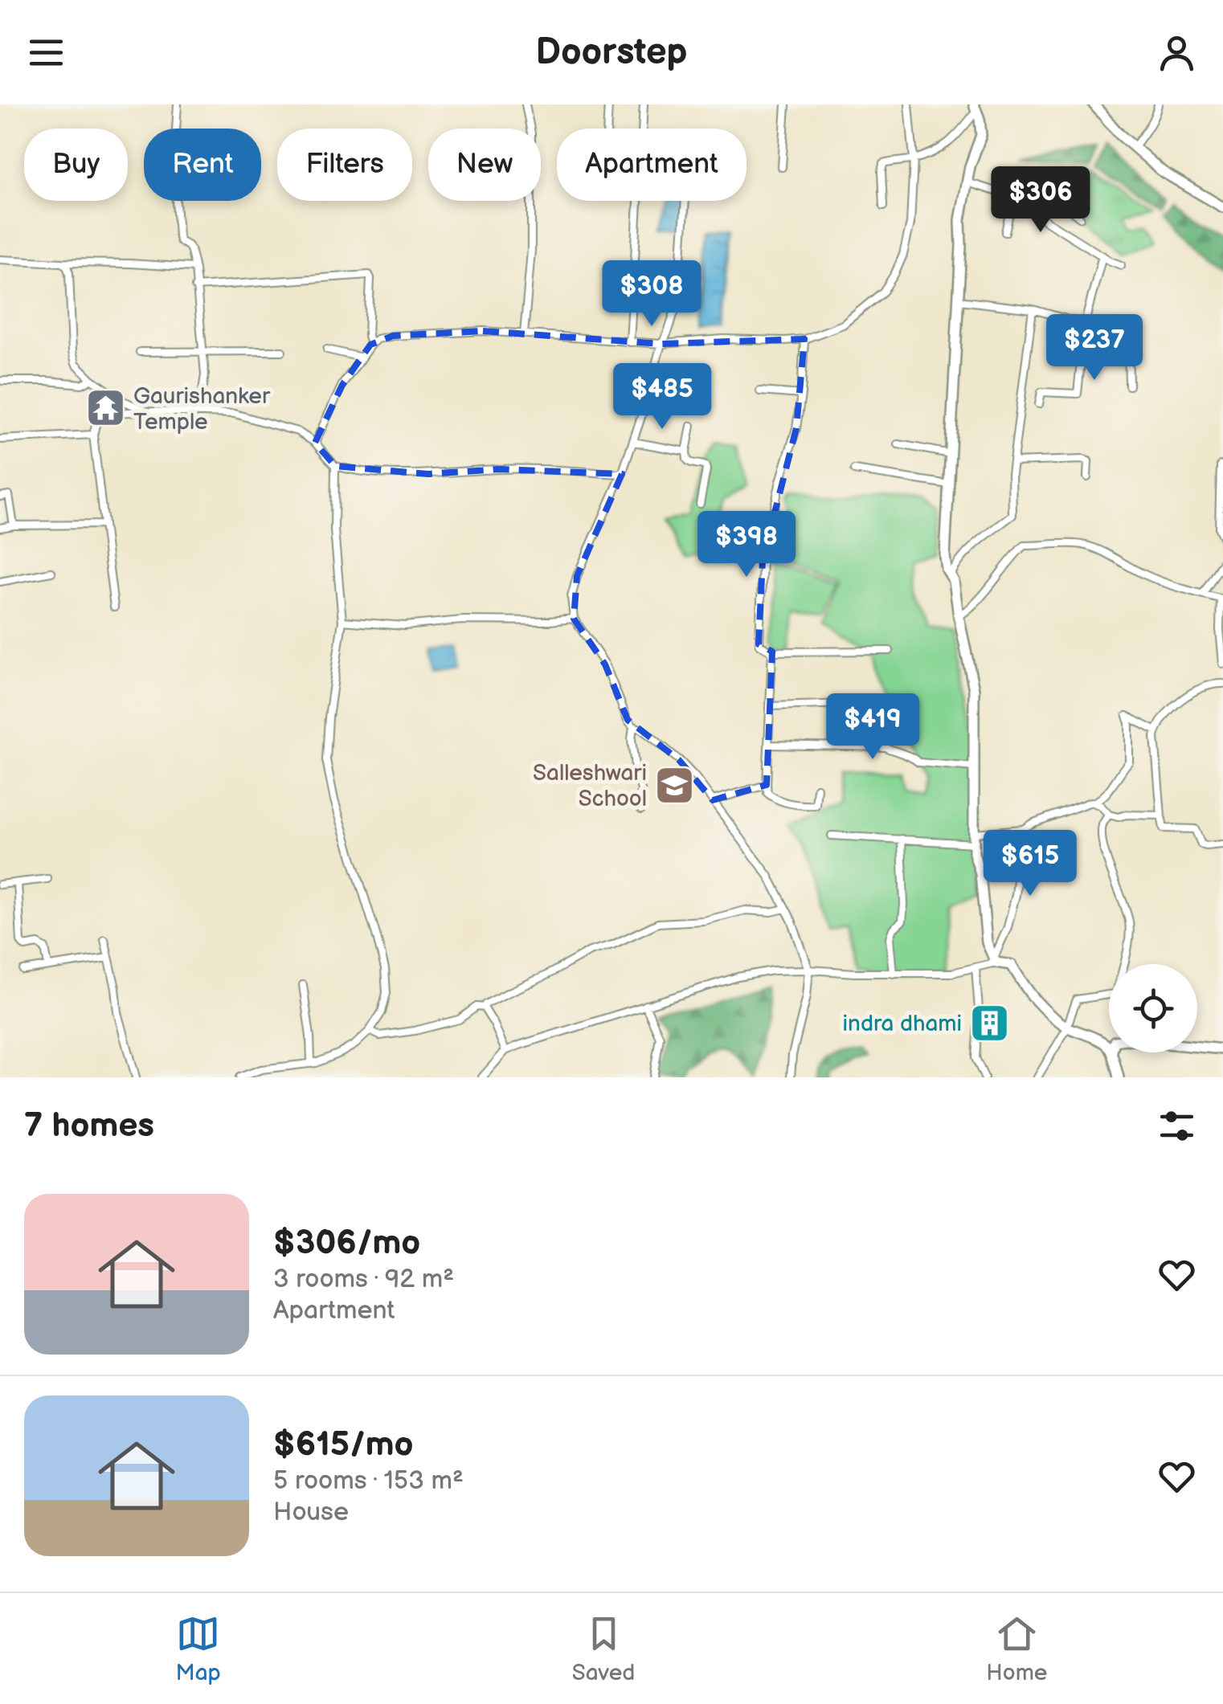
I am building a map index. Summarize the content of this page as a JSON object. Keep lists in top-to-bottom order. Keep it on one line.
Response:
{"places":{"temple":["Gaurishanker Temple"],"school or university":["Salleshwari School"],"building":["indra dhami"]},"page":{"header":"Doorstep","chip":["Buy","Rent","Filters","New","Apartment"],"price":["$306","$308","$237","$485","$398","$419","$615"],"heading":"7 homes","list":[{"name":"$306/mo","note":"3 rooms · 92 m² · Apartment"},{"name":"$615/mo","note":"5 rooms · 153 m² · House"}],"tabs":["Map","Saved","Home"]}}
